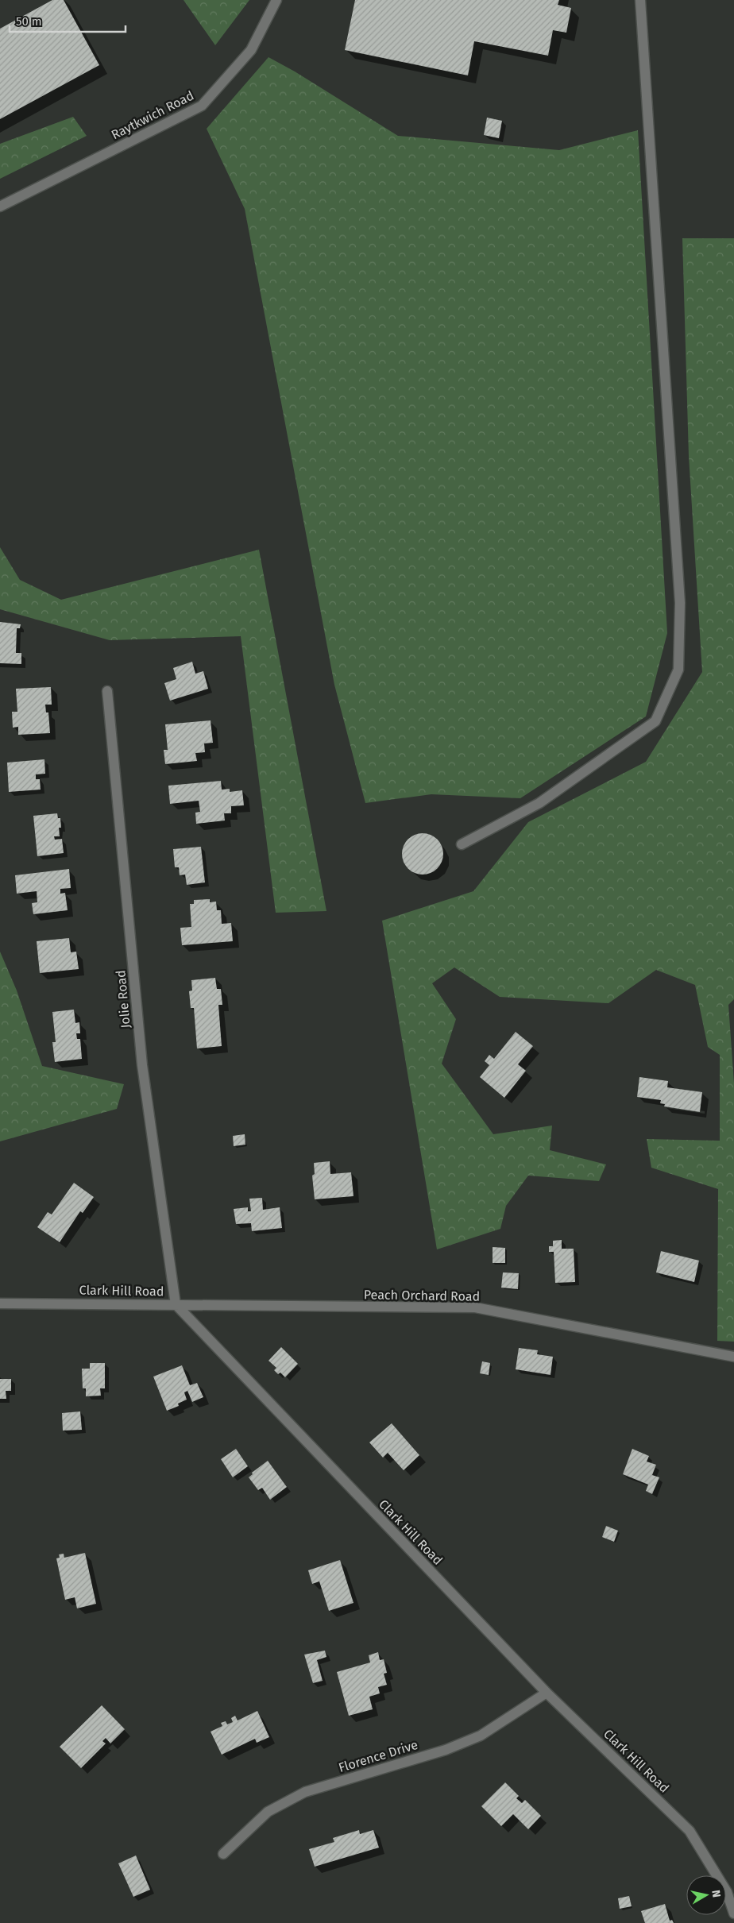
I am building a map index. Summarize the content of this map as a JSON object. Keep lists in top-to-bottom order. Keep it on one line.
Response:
{"streets":{"street":["Raytkwich Road","Jolie Road","Clark Hill Road","Peach Orchard Road","Florence Drive"]},"crossings":[["Jolie Road","Clark Hill Road"],["Jolie Road","Peach Orchard Road"],["Clark Hill Road","Peach Orchard Road"],["Clark Hill Road","Florence Drive"]],"scale_bar":"50 m","north":"right"}
